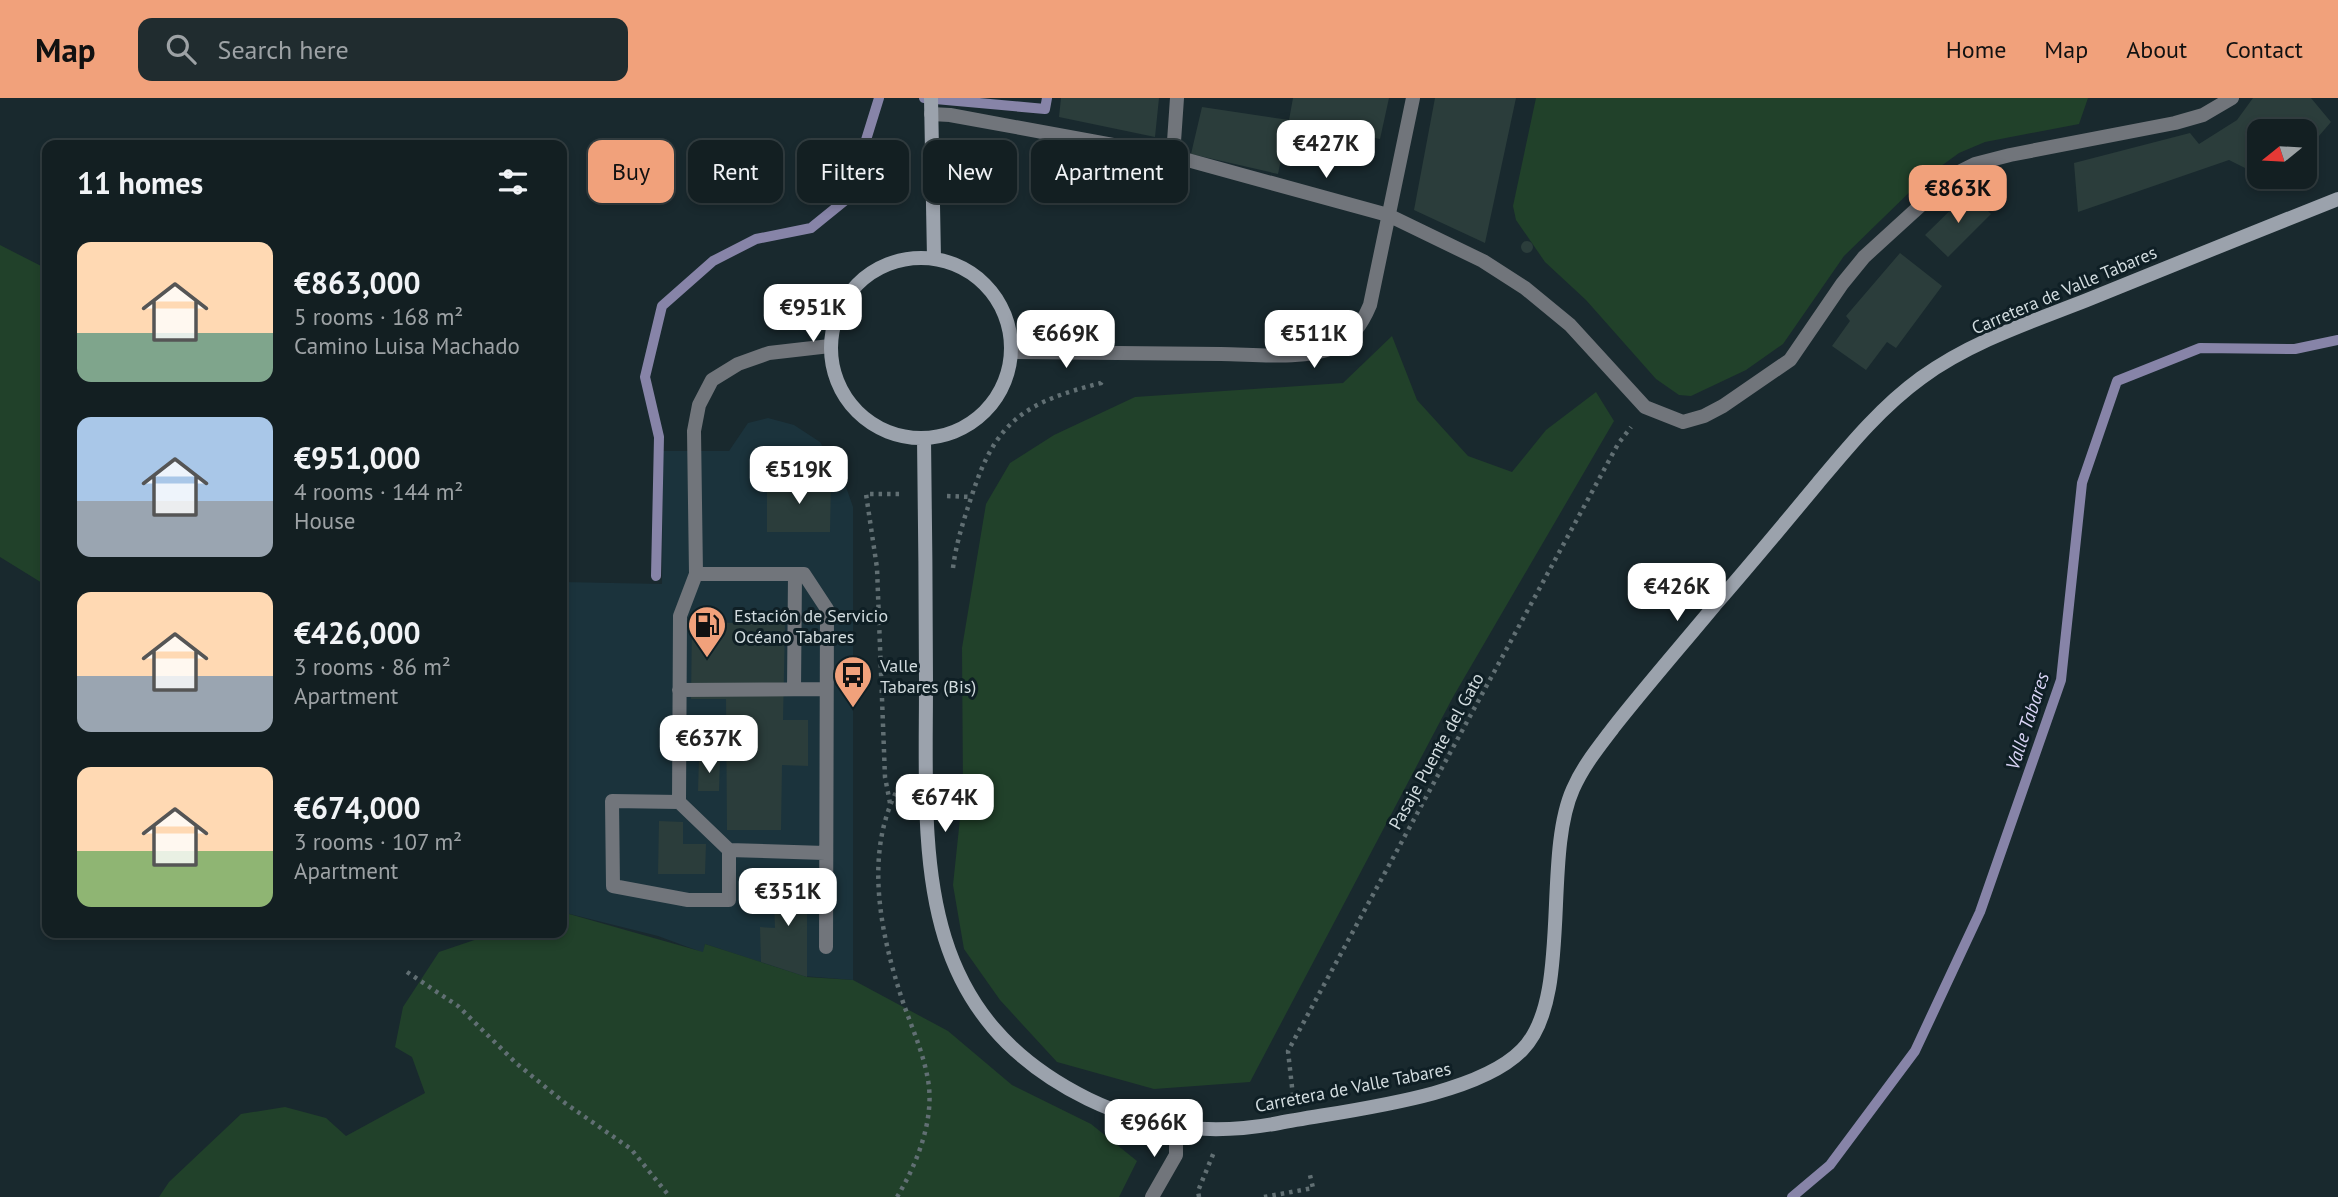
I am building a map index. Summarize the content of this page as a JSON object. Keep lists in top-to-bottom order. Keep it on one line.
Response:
{"streets":{"main road":["Carretera de Valle Tabares"],"path":["Pasaje Puente del Gato"]},"water":["Valle Tabares"],"places":{"fuel station":["Estación de Servicio Océano Tabares"],"bus stop":["Valle Tabares (Bis)"]},"north":"left","page":{"header":"Map","search":"Search here","nav":["Home","Map","About","Contact"],"price":["€427K","€863K","€951K","€669K","€511K","€519K","€426K","€637K","€674K","€351K","€966K"],"chip":["Buy","Rent","Filters","New","Apartment"],"heading":"11 homes","list":[{"name":"€863,000","note":"5 rooms · 168 m² · Camino Luisa Machado"},{"name":"€951,000","note":"4 rooms · 144 m² · House"},{"name":"€426,000","note":"3 rooms · 86 m² · Apartment"},{"name":"€674,000","note":"3 rooms · 107 m² · Apartment"}]}}
